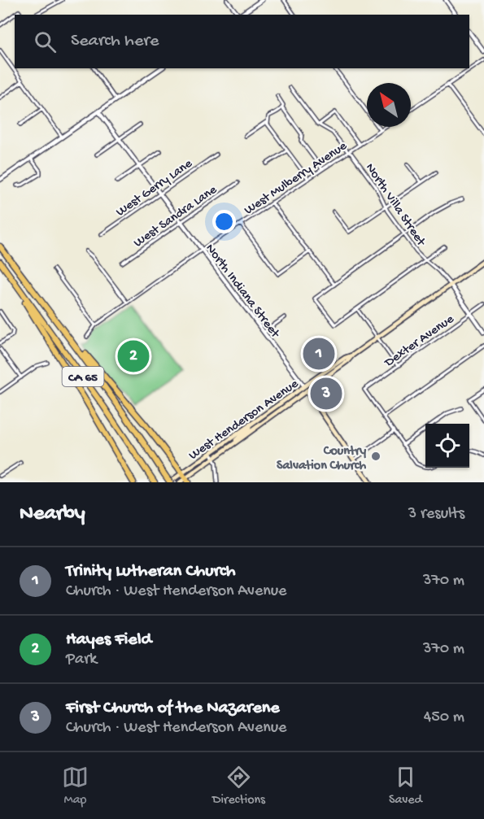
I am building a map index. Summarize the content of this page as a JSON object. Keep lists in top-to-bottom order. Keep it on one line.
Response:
{"streets":{"highway":["CA 65"],"main road":["North Indiana Street","West Henderson Avenue"],"street":["West Mulberry Avenue","West Gerry Lane","North Villa Street","West Sandra Lane","Dexter Avenue"]},"crossings":[["West Mulberry Avenue","North Villa Street"],["West Mulberry Avenue","North Indiana Street"],["West Gerry Lane","North Indiana Street"],["North Villa Street","Dexter Avenue"],["North Villa Street","West Henderson Avenue"],["West Sandra Lane","North Indiana Street"],["North Indiana Street","West Henderson Avenue"],["CA 65","West Henderson Avenue"]],"places":["Country Salvation Church"],"north":"top left","page":{"search":"Search here","pins":["1","2","3"],"heading":["Nearby","3 results"],"list":[{"mark":"1","name":"Trinity Lutheran Church","note":"Church · West Henderson Avenue","value":"370 m"},{"mark":"2","name":"Hayes Field","note":"Park","value":"370 m"},{"mark":"3","name":"First Church of the Nazarene","note":"Church · West Henderson Avenue","value":"450 m"}],"nav":["Map","Directions","Saved"]}}
